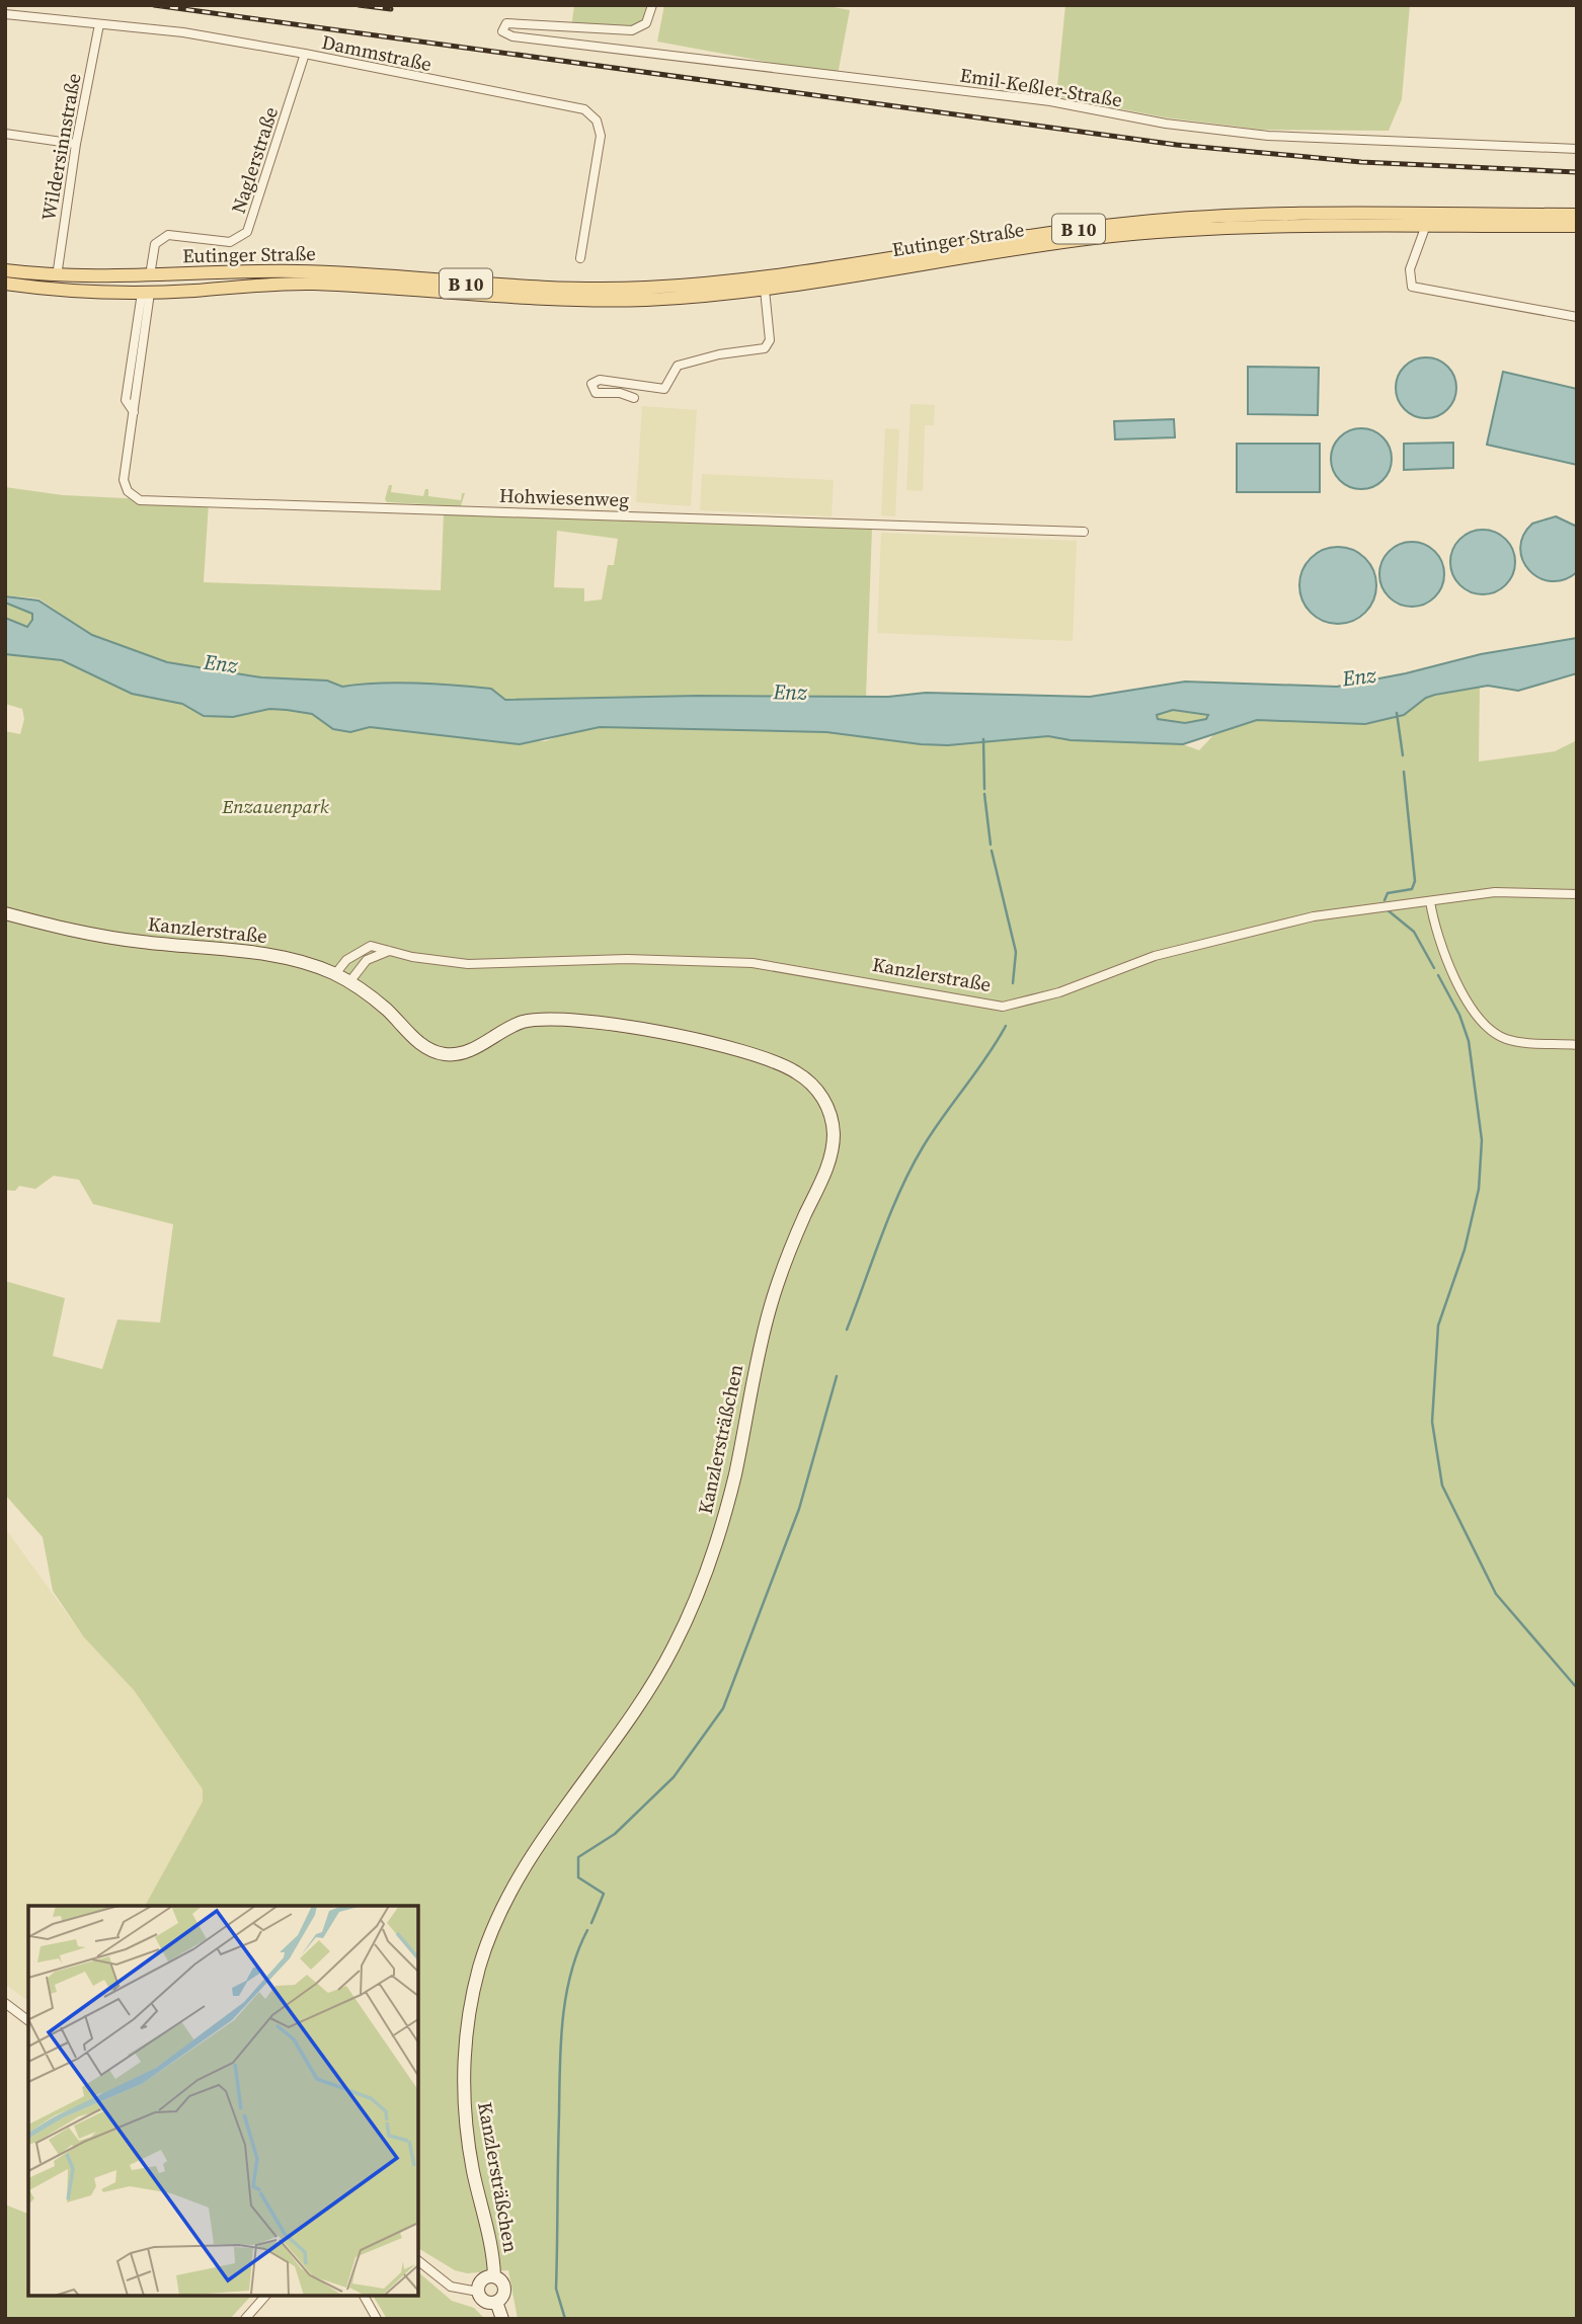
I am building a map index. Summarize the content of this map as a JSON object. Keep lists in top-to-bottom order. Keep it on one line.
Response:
{"streets":{"main road":["B 10","Eutinger Straße","Kanzlerstraße","Kanzlersträßchen"],"street":["Dammstraße","Emil-Keßler-Straße","Wildersinnstraße","Naglerstraße","Hohwiesenweg"]},"crossings":[["Dammstraße","Wildersinnstraße"],["Dammstraße","Naglerstraße"],["Wildersinnstraße","Eutinger Straße"],["Naglerstraße","Eutinger Straße"],["Eutinger Straße","Hohwiesenweg"],["Kanzlerstraße","Kanzlersträßchen"]],"water":["Enz"],"parks":["Enzauenpark"]}
